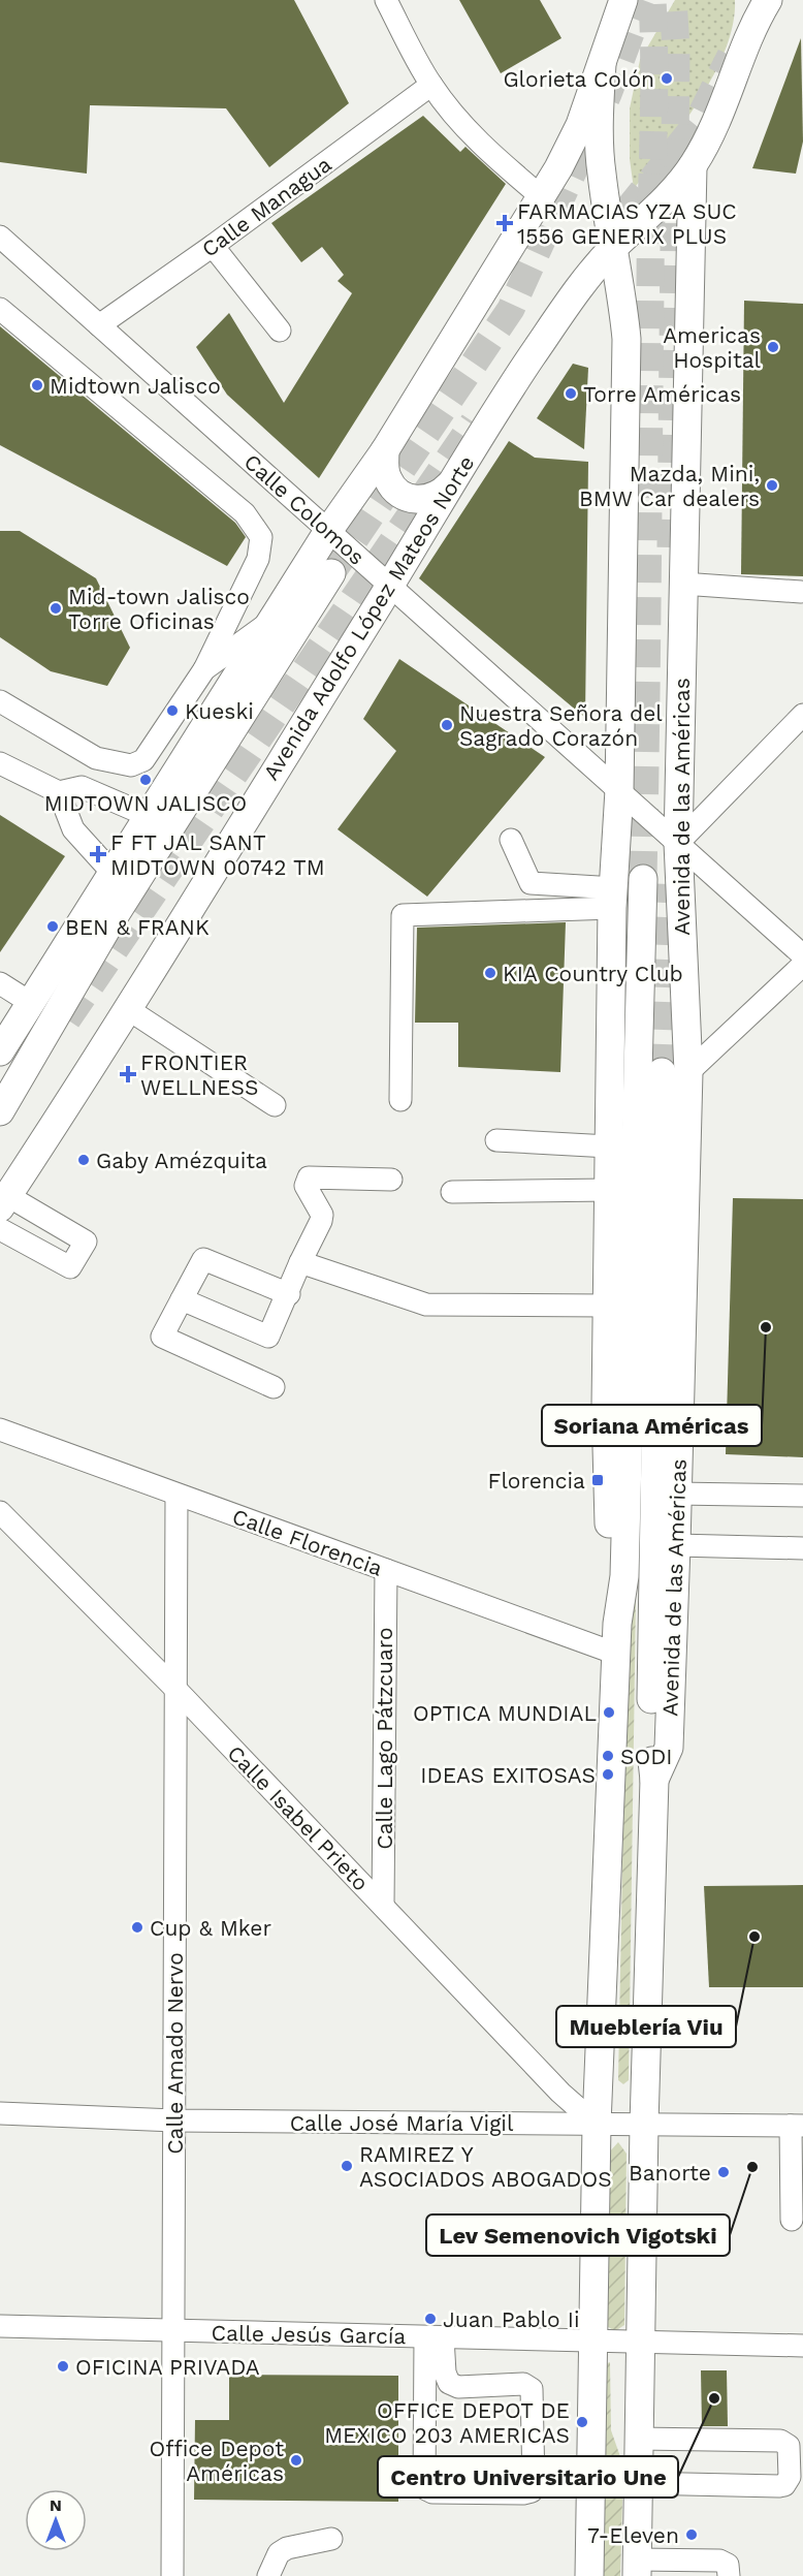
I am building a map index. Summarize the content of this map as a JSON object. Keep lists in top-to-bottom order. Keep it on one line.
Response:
{"streets":{"main road":["Avenida Adolfo López Mateos Norte","Avenida de las Américas"],"street":["Calle Managua","Calle Colomos","Calle Florencia","Calle Lago Pátzcuaro","Calle Isabel Prieto","Calle Amado Nervo","Calle José María Vigil","Calle Jesús García"]},"crossings":[["Calle Managua","Calle Colomos"],["Calle Colomos","Avenida Adolfo López Mateos Norte"],["Calle Colomos","Avenida de las Américas"],["Avenida Adolfo López Mateos Norte","Avenida de las Américas"],["Avenida de las Américas","Calle Florencia"],["Avenida de las Américas","Calle Isabel Prieto"],["Avenida de las Américas","Calle José María Vigil"],["Avenida de las Américas","Calle Jesús García"],["Calle Florencia","Calle Lago Pátzcuaro"],["Calle Florencia","Calle Amado Nervo"],["Calle Lago Pátzcuaro","Calle Isabel Prieto"],["Calle Isabel Prieto","Calle Amado Nervo"],["Calle Isabel Prieto","Calle José María Vigil"],["Calle Amado Nervo","Calle José María Vigil"],["Calle Amado Nervo","Calle Jesús García"]],"places":{"other":["Glorieta Colón","Americas Hospital","Midtown Jalisco","Torre Américas","Mazda, Mini, BMW Car dealers","Mid-town Jalisco Torre Oficinas","Kueski","Nuestra Señora del Sagrado Corazón","MIDTOWN JALISCO","BEN & FRANK","KIA Country Club","Gaby Amézquita","Soriana Américas","OPTICA MUNDIAL","SODI","IDEAS EXITOSAS","Cup & Mker","Mueblería Viu","RAMIREZ Y ASOCIADOS ABOGADOS","Lev Semenovich Vigotski","Banorte","Juan Pablo Ii","OFICINA PRIVADA","Centro Universitario Une","OFFICE DEPOT DE MEXICO 203 AMERICAS","Office Depot Américas","7-Eleven"],"health":["FARMACIAS YZA SUC 1556 GENERIX PLUS","F FT JAL SANT MIDTOWN 00742 TM","FRONTIER WELLNESS"],"transit":["Florencia"]},"north":"top"}
